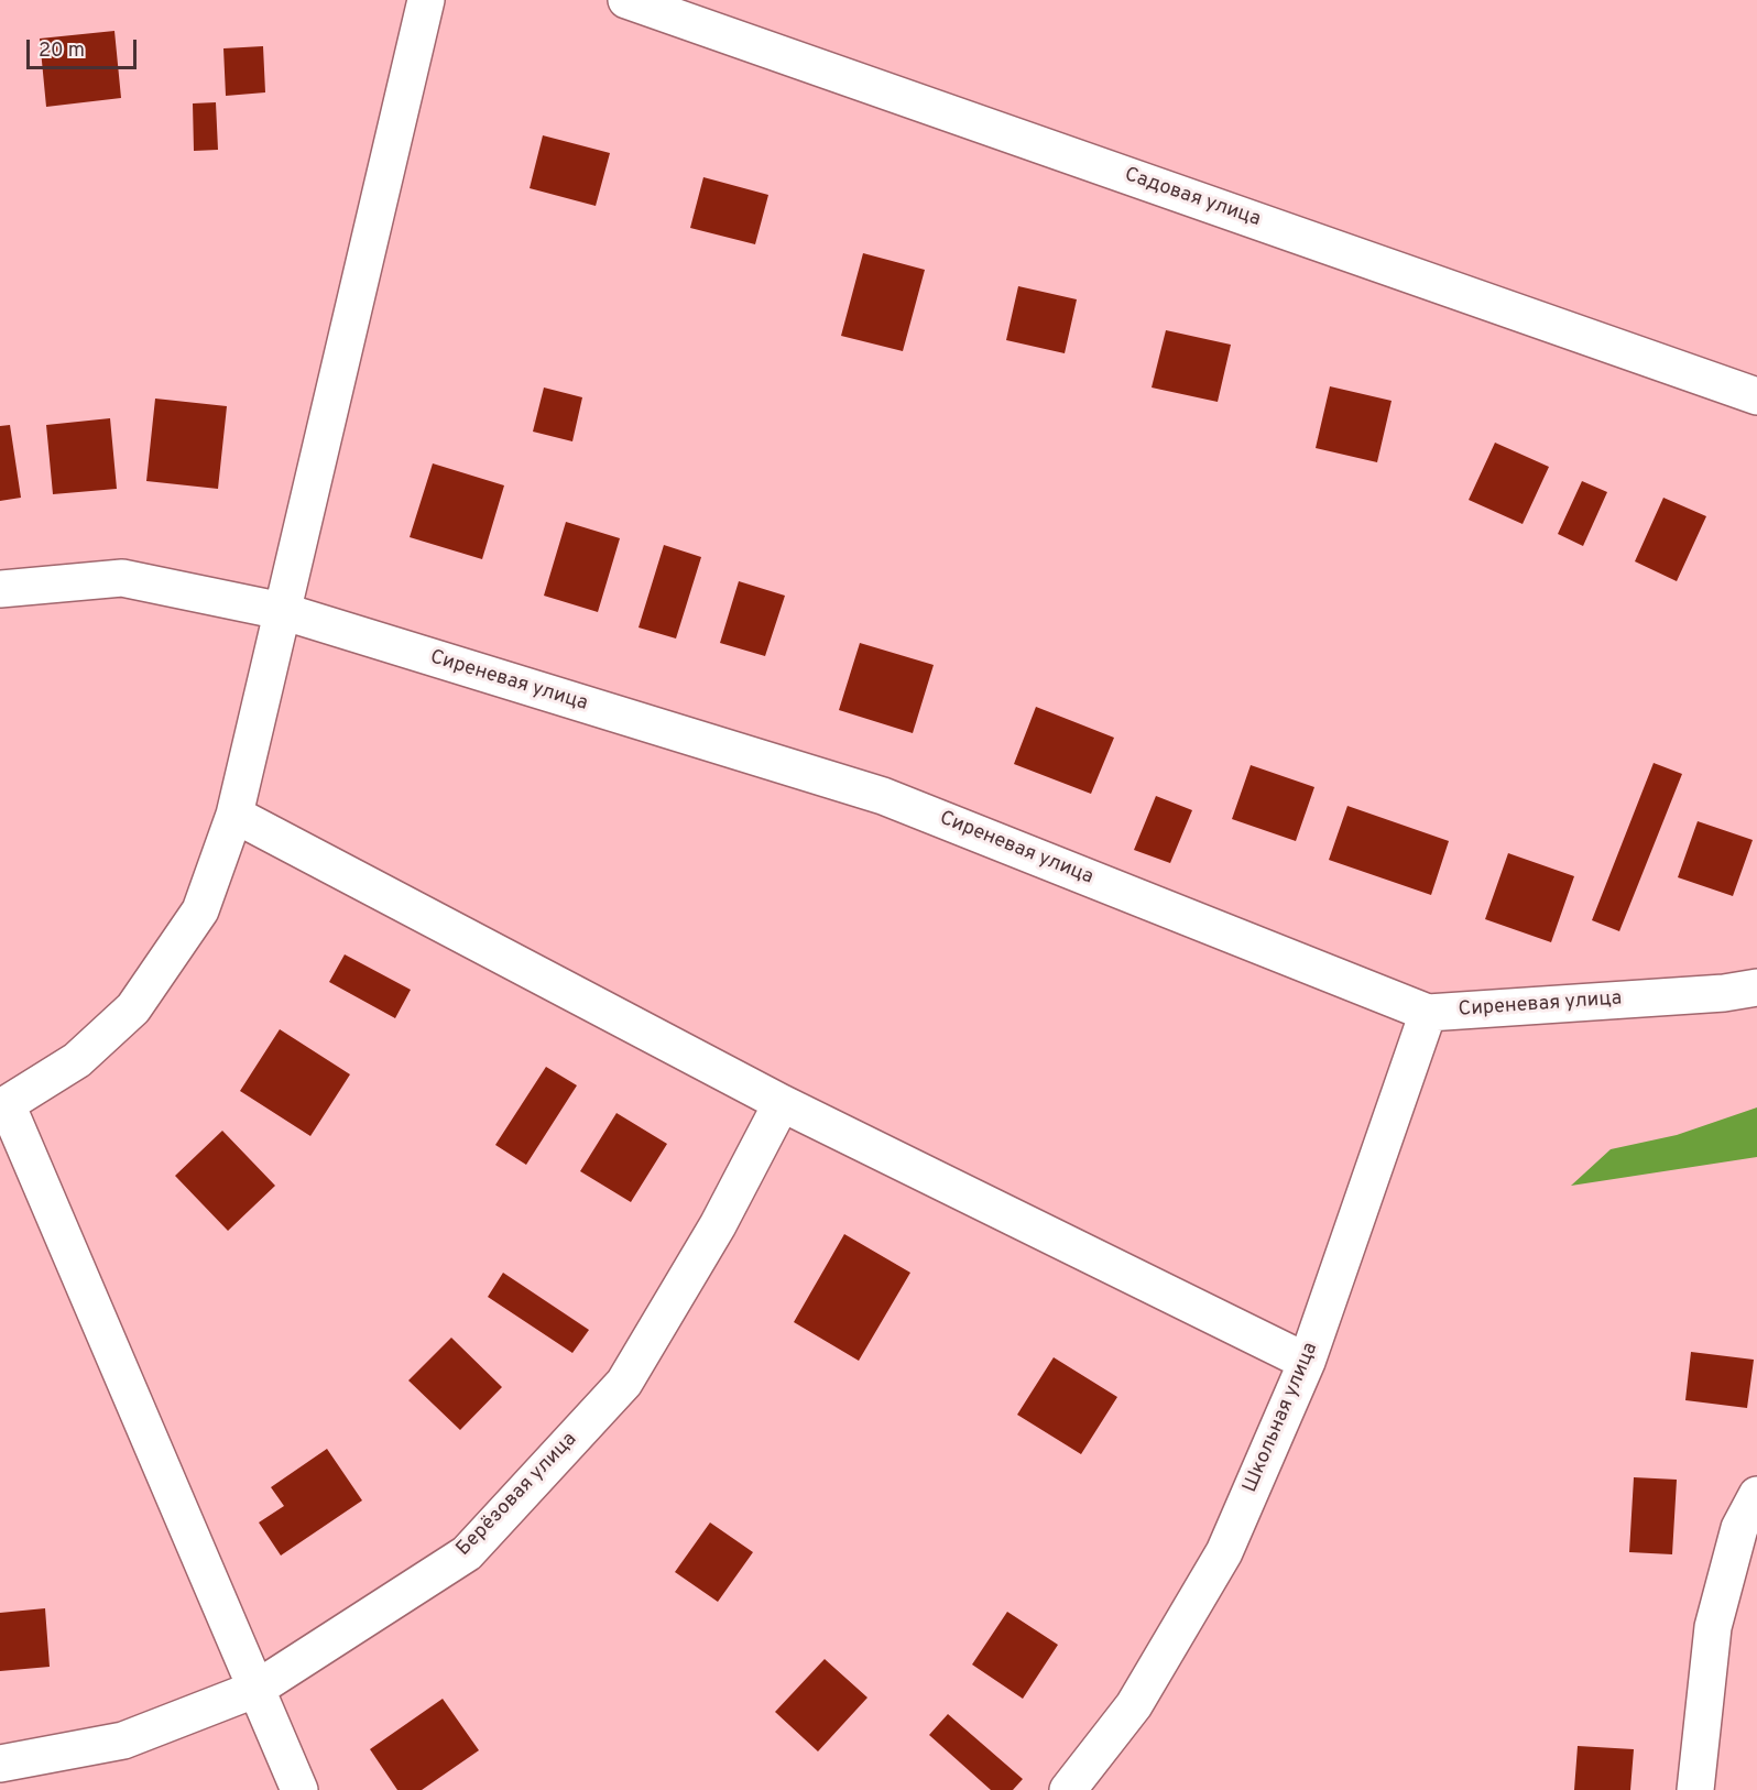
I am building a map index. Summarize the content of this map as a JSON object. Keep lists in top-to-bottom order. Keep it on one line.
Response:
{"streets":{"street":["Садовая улица","Сиреневая улица","Школьная улица","Берёзовая улица"]},"crossings":[["Сиреневая улица","Школьная улица"]],"scale_bar":"20 m"}
